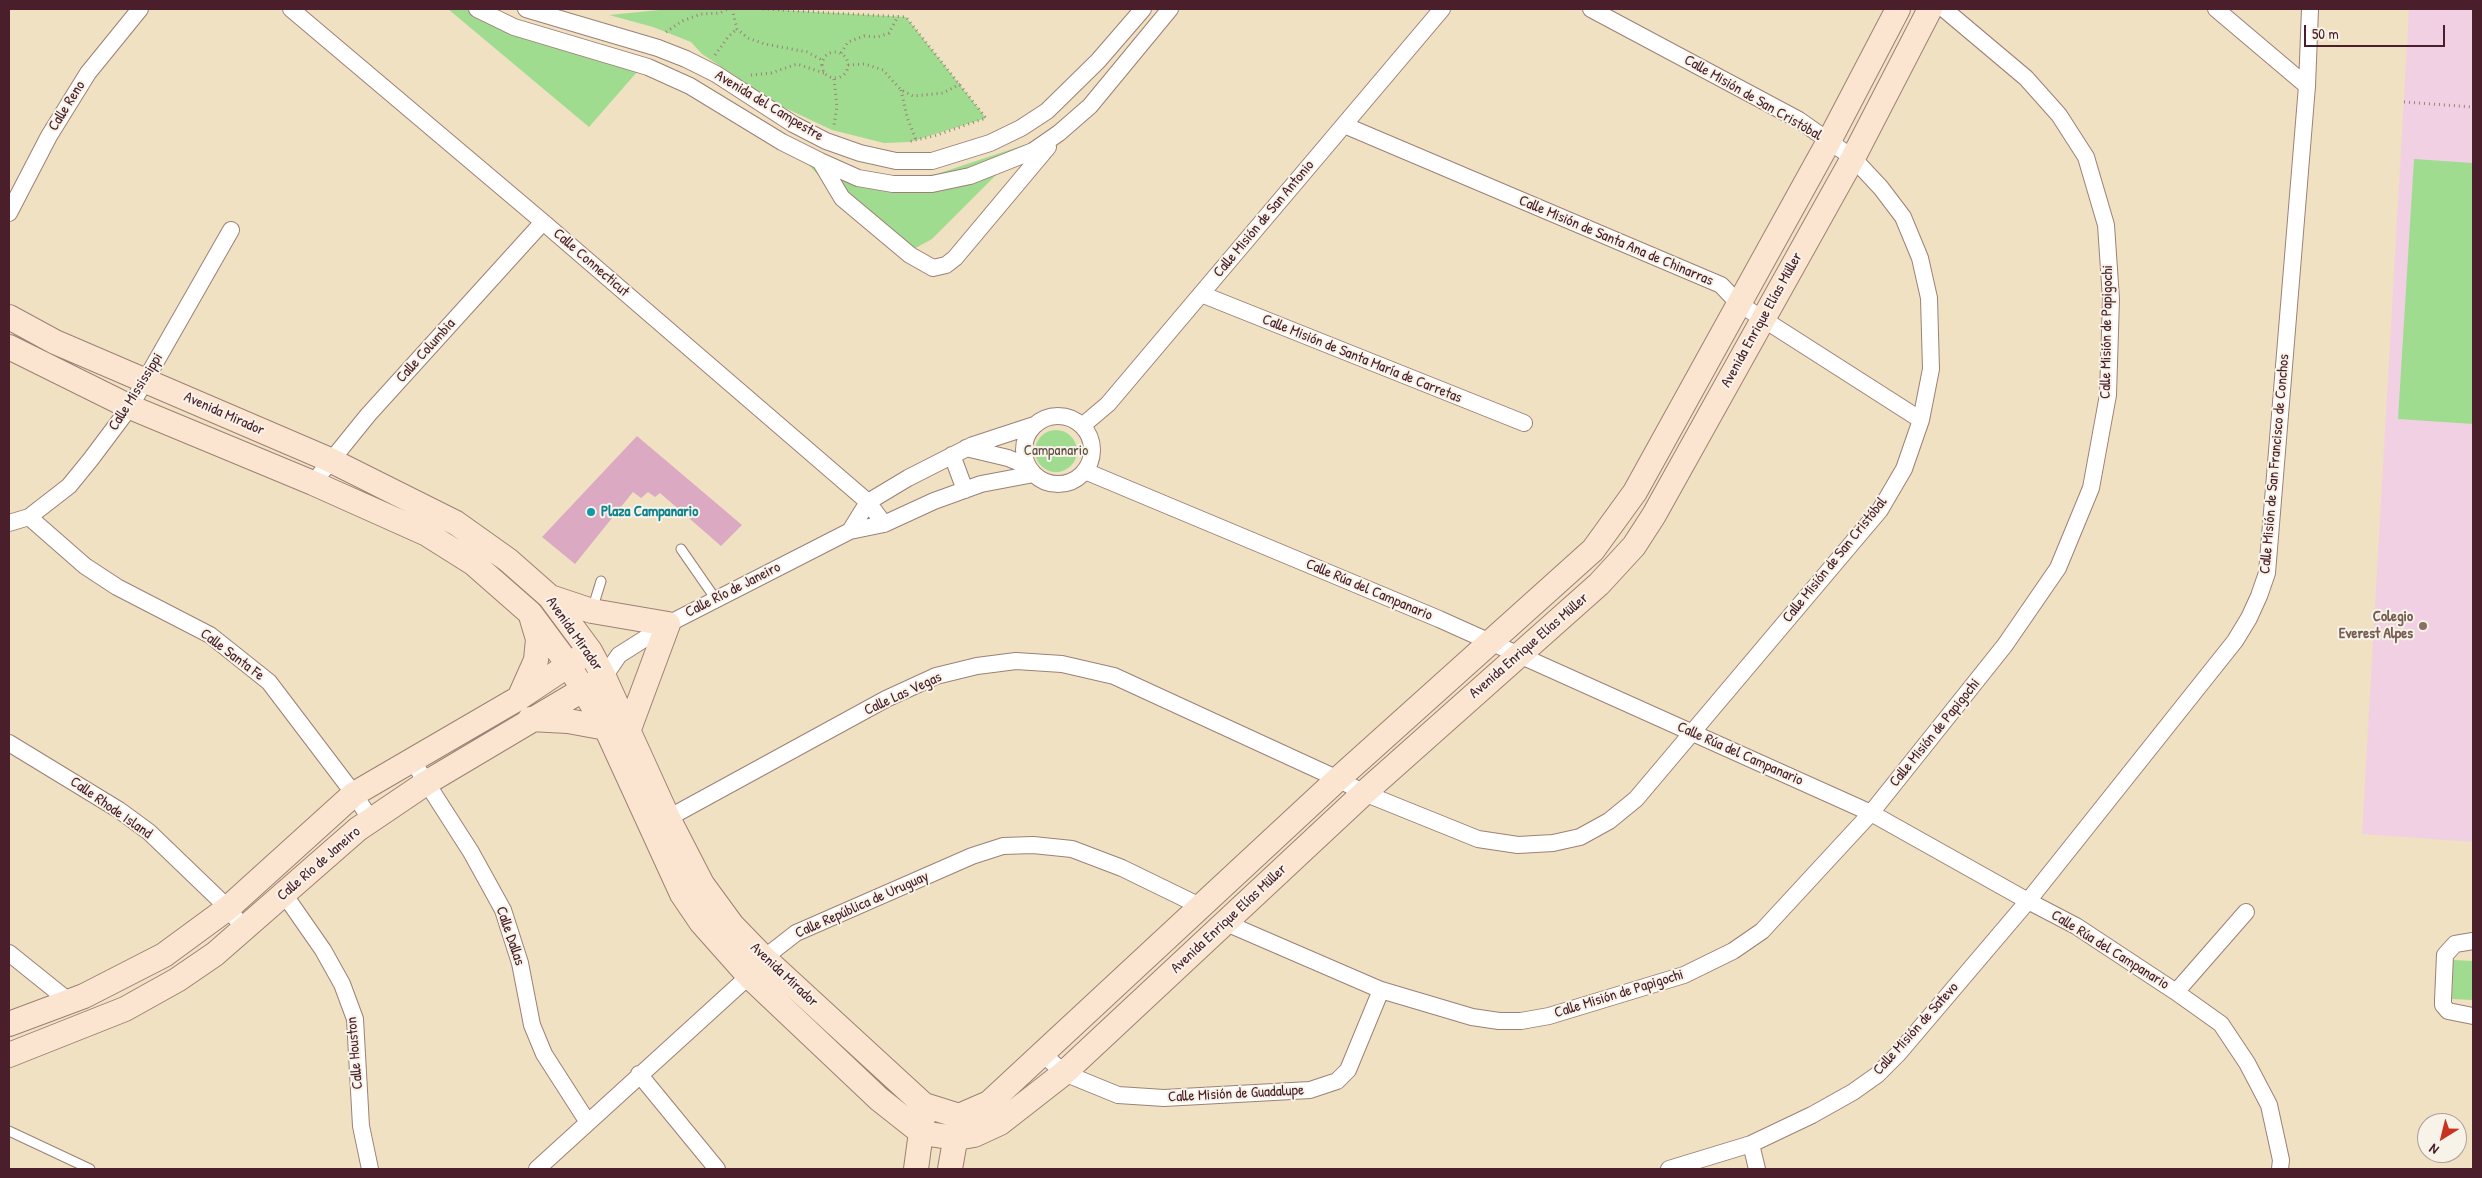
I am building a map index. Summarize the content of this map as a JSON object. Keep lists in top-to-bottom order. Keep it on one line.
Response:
{"streets":{"main road":["Avenida Enrique Elías Müller","Avenida Mirador","Calle Río de Janeiro"],"street":["Calle Misión de San Cristóbal","Calle Reno","Avenida del Campestre","Calle Misión de San Antonio","Calle Misión de Santa Ana de Chinarras","Calle Connecticut","Calle Misión de Papigochi","Calle Columbia","Calle Misión de Santa María de Carretas","Calle Mississippi","Calle Misión de San Francisco de Conchos","Calle Rúa del Campanario","Calle Santa Fe","Calle Las Vegas","Calle Rhode Island","Calle República de Uruguay","Calle Dallas","Calle Misión de Satevo","Calle Houston","Calle Misión de Guadalupe"]},"crossings":[["Calle Misión de San Cristóbal","Calle Misión de Santa Ana de Chinarras"],["Calle Misión de San Cristóbal","Avenida Enrique Elías Müller"],["Calle Misión de San Cristóbal","Calle Rúa del Campanario"],["Calle Misión de San Cristóbal","Calle Las Vegas"],["Calle Misión de San Antonio","Calle Misión de Santa Ana de Chinarras"],["Calle Misión de San Antonio","Calle Misión de Santa María de Carretas"],["Calle Misión de San Antonio","Calle Río de Janeiro"],["Calle Misión de San Antonio","Calle Rúa del Campanario"],["Calle Misión de Santa Ana de Chinarras","Avenida Enrique Elías Müller"],["Calle Connecticut","Calle Columbia"],["Calle Connecticut","Calle Río de Janeiro"],["Avenida Enrique Elías Müller","Calle Misión de Papigochi"],["Avenida Enrique Elías Müller","Avenida Mirador"],["Avenida Enrique Elías Müller","Calle Rúa del Campanario"],["Avenida Enrique Elías Müller","Calle Las Vegas"],["Avenida Enrique Elías Müller","Calle República de Uruguay"],["Avenida Enrique Elías Müller","Calle Misión de Guadalupe"],["Calle Misión de Papigochi","Calle Rúa del Campanario"],["Calle Misión de Papigochi","Calle Misión de Guadalupe"],["Calle Columbia","Avenida Mirador"],["Calle Mississippi","Avenida Mirador"],["Calle Mississippi","Calle Santa Fe"],["Avenida Mirador","Calle Río de Janeiro"],["Avenida Mirador","Calle Las Vegas"],["Avenida Mirador","Calle República de Uruguay"],["Calle Misión de San Francisco de Conchos","Calle Rúa del Campanario"],["Calle Misión de San Francisco de Conchos","Calle Misión de Satevo"],["Calle Río de Janeiro","Calle Rúa del Campanario"],["Calle Río de Janeiro","Calle Santa Fe"],["Calle Río de Janeiro","Calle Rhode Island"],["Calle Río de Janeiro","Calle Dallas"],["Calle Río de Janeiro","Calle Houston"],["Calle Rúa del Campanario","Calle Misión de Satevo"],["Calle República de Uruguay","Calle Dallas"]],"parks":["Campanario"],"places":["Plaza Campanario","Colegio Everest Alpes"],"scale_bar":"50 m","north":"bottom left"}
